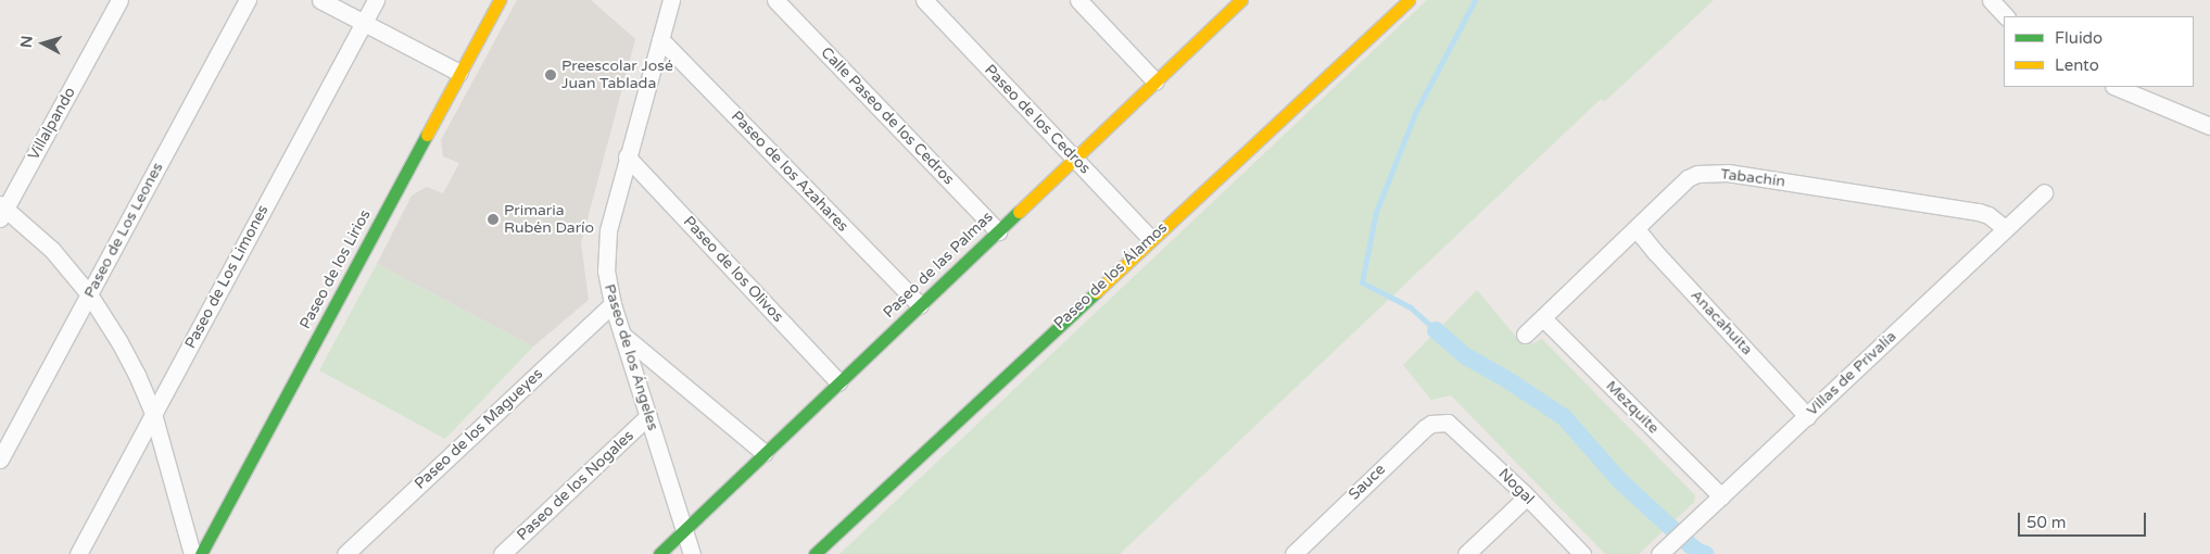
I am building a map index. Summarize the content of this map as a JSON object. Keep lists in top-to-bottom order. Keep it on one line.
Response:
{"streets":{"street":["Calle Paseo de los Cedros","Paseo de los Cedros","Villalpando","Paseo de los Azahares","Tabachín","Paseo de Los Leones","Paseo de las Palmas","Paseo de los Lirios","Paseo de los Olivos","Paseo de los Álamos","Paseo de Los Limones","Anacahuita","Paseo de los Ángeles","Villas de Privalía","Mezquite","Paseo de los Magueyes","Sauce","Paseo de los Nogales","Nogal"]},"crossings":[["Calle Paseo de los Cedros","Paseo de las Palmas"],["Paseo de los Cedros","Paseo de las Palmas"],["Paseo de los Cedros","Paseo de los Álamos"],["Paseo de los Azahares","Paseo de las Palmas"],["Paseo de los Azahares","Paseo de los Ángeles"],["Tabachín","Anacahuita"],["Tabachín","Villas de Privalía"],["Tabachín","Mezquite"],["Paseo de las Palmas","Paseo de los Olivos"],["Paseo de las Palmas","Paseo de los Ángeles"],["Paseo de los Olivos","Paseo de los Ángeles"],["Anacahuita","Villas de Privalía"],["Paseo de los Ángeles","Paseo de los Magueyes"],["Paseo de los Ángeles","Paseo de los Nogales"],["Villas de Privalía","Mezquite"],["Sauce","Nogal"]],"places":["Preescolar José Juan Tablada","Primaria Rubén Darío"],"legend":["Fluido","Lento"],"scale_bar":"50 m","north":"left"}
